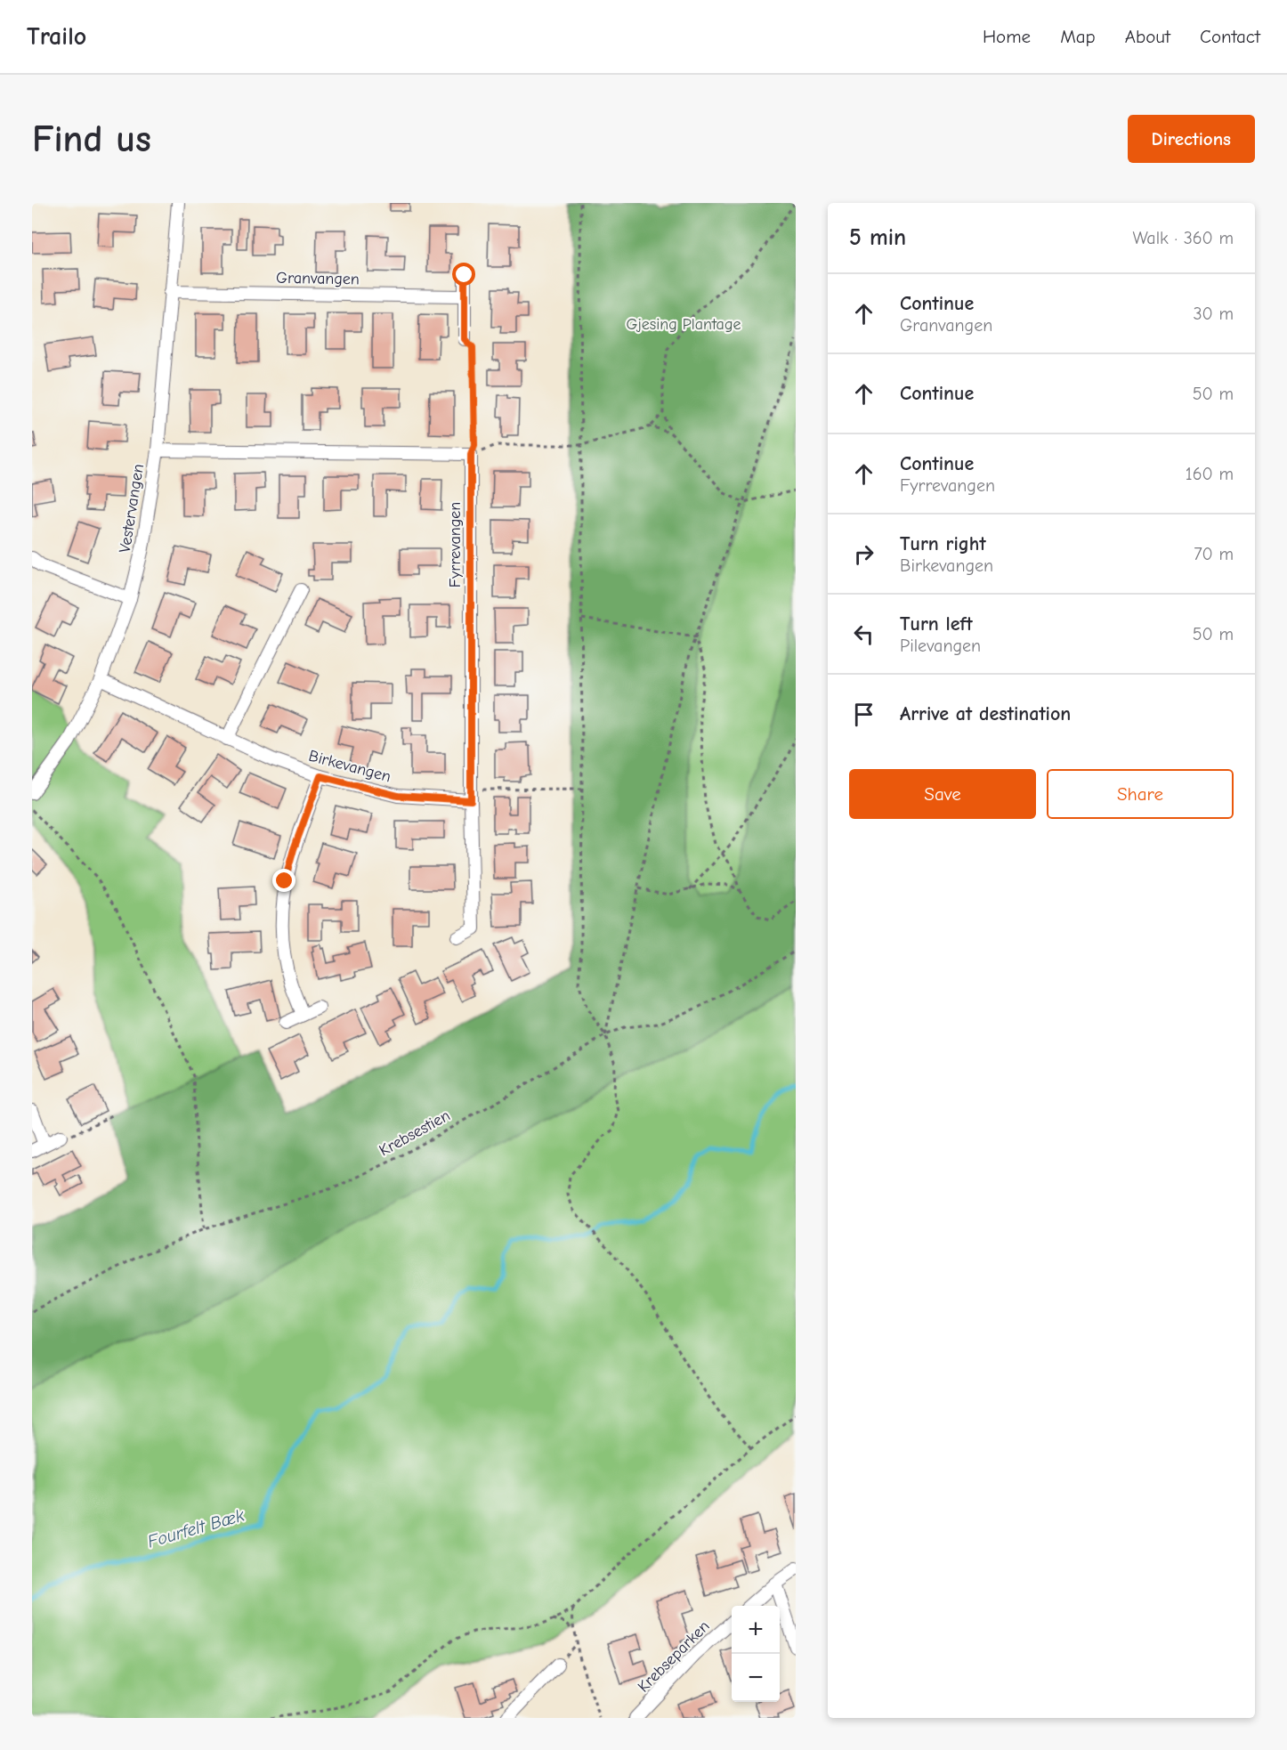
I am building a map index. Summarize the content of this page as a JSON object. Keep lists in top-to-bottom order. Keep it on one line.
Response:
{"streets":{"street":["Granvangen","Vestervangen","Fyrrevangen","Birkevangen","Krebseparken"],"path":["Krebsestien"]},"crossings":[["Granvangen","Vestervangen"],["Vestervangen","Birkevangen"],["Fyrrevangen","Birkevangen"]],"water":["Fourfelt Bæk"],"parks":["Gjesing Plantage"],"page":{"header":"Trailo","nav":["Home","Map","About","Contact"],"buttons":["Directions",["Save","Share"]],"title":"Find us","heading":["5 min","Walk · 360 m"],"list":[["Continue","Granvangen","30 m"],["Continue","50 m"],["Continue","Fyrrevangen","160 m"],["Turn right","Birkevangen","70 m"],["Turn left","Pilevangen","50 m"],"Arrive at destination"],"map_buttons":["+","−"]}}
